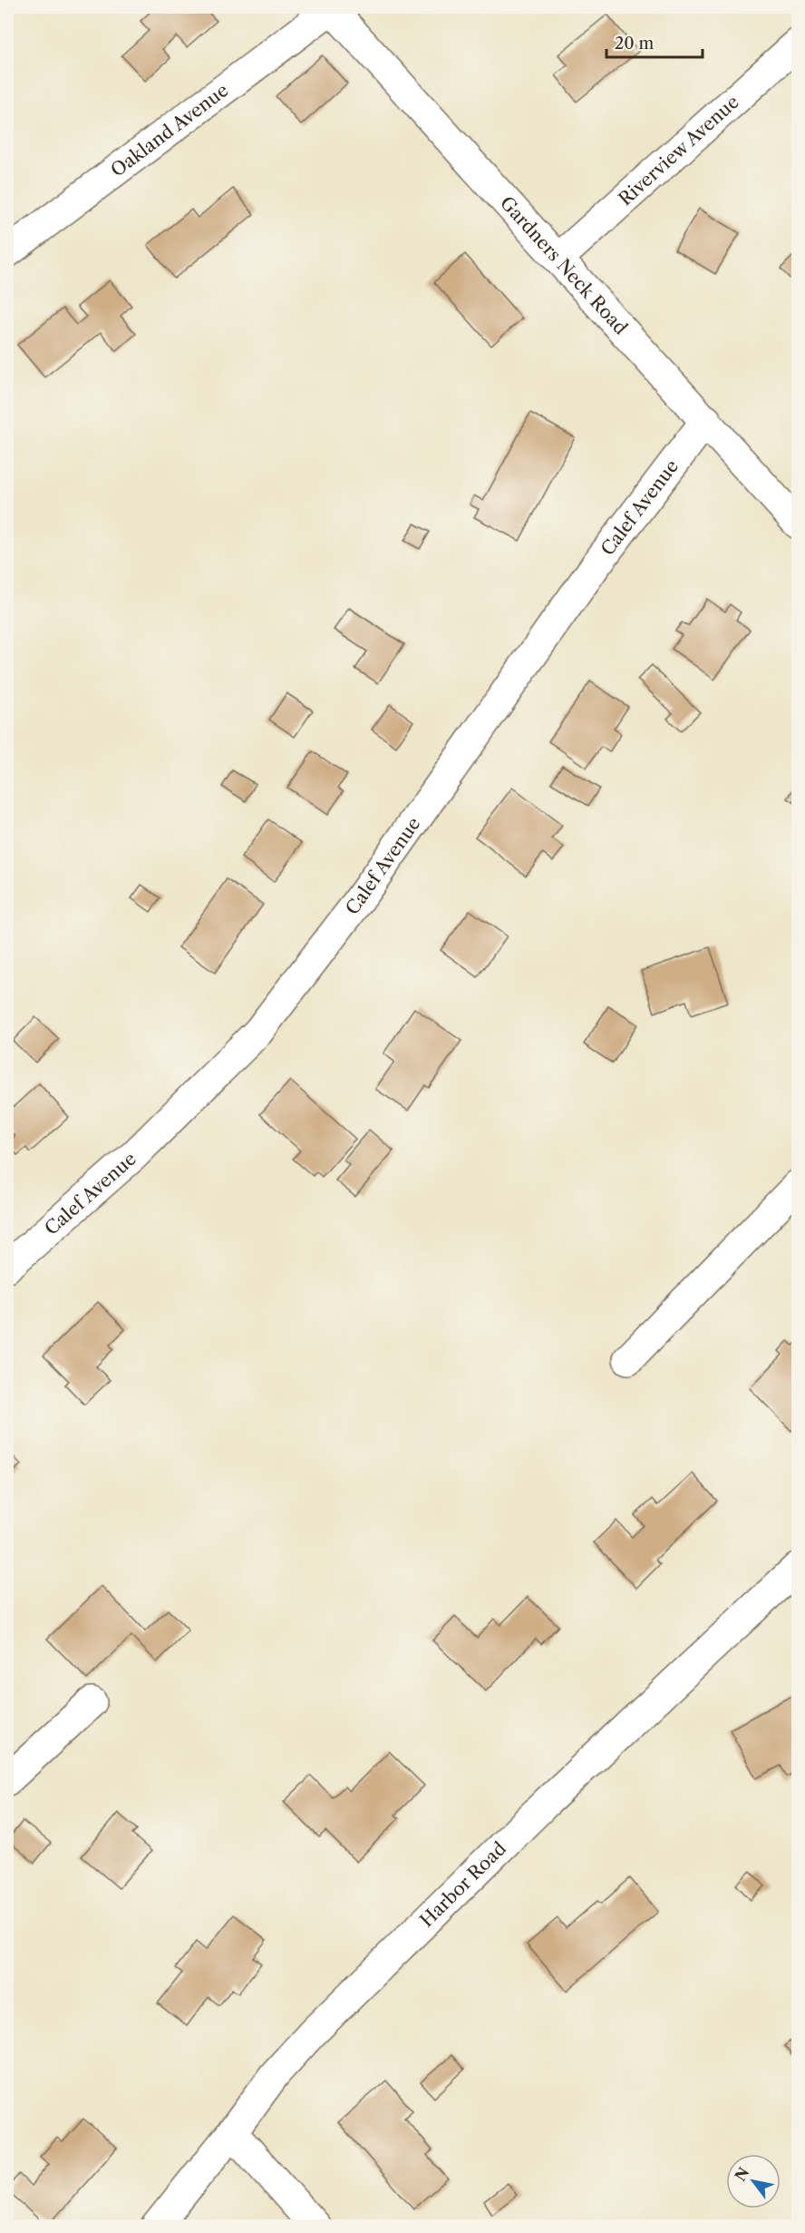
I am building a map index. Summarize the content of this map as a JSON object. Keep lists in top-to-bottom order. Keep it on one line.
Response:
{"streets":{"street":["Oakland Avenue","Riverview Avenue","Gardners Neck Road","Calef Avenue","Harbor Road"]},"crossings":[["Oakland Avenue","Gardners Neck Road"],["Riverview Avenue","Gardners Neck Road"],["Gardners Neck Road","Calef Avenue"]],"scale_bar":"20 m","north":"top left"}
